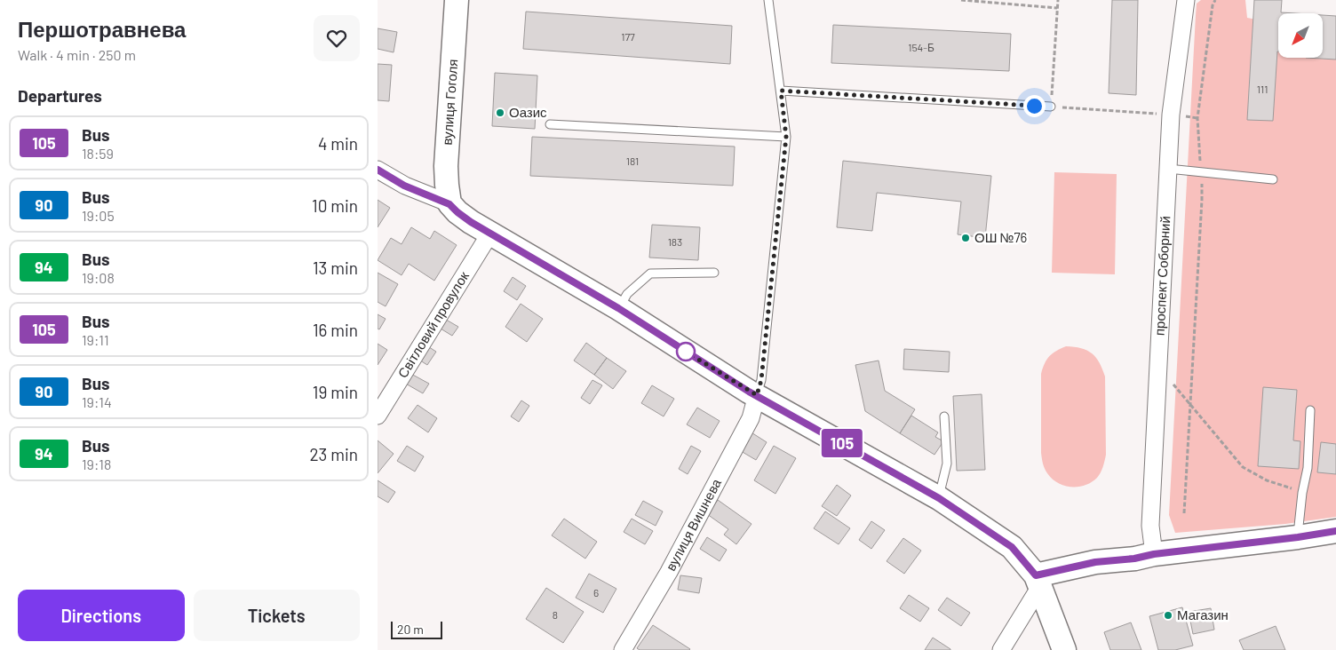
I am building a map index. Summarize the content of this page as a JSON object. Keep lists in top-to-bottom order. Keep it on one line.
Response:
{"streets":{"street":["вулиця Гоголя","проспект Соборний","Світловий провулок","вулиця Вишнева"]},"places":["Оазис","ОШ №76","Магазин"],"lines":["bus line 105"],"house_numbers":["177","154-Б","111","181","183","6","8"],"scale_bar":"20 m","north":"bottom left","page":{"heading":[["Першотравнева","Walk · 4 min · 250 m"],"Departures"],"on_map":"105","list":[{"mark":"105","name":"Bus","note":"18:59","value":"4 min"},{"mark":"90","name":"Bus","note":"19:05","value":"10 min"},{"mark":"94","name":"Bus","note":"19:08","value":"13 min"},{"mark":"105","name":"Bus","note":"19:11","value":"16 min"},{"mark":"90","name":"Bus","note":"19:14","value":"19 min"},{"mark":"94","name":"Bus","note":"19:18","value":"23 min"}],"buttons":["Directions","Tickets"],"scale":"20 m"}}
